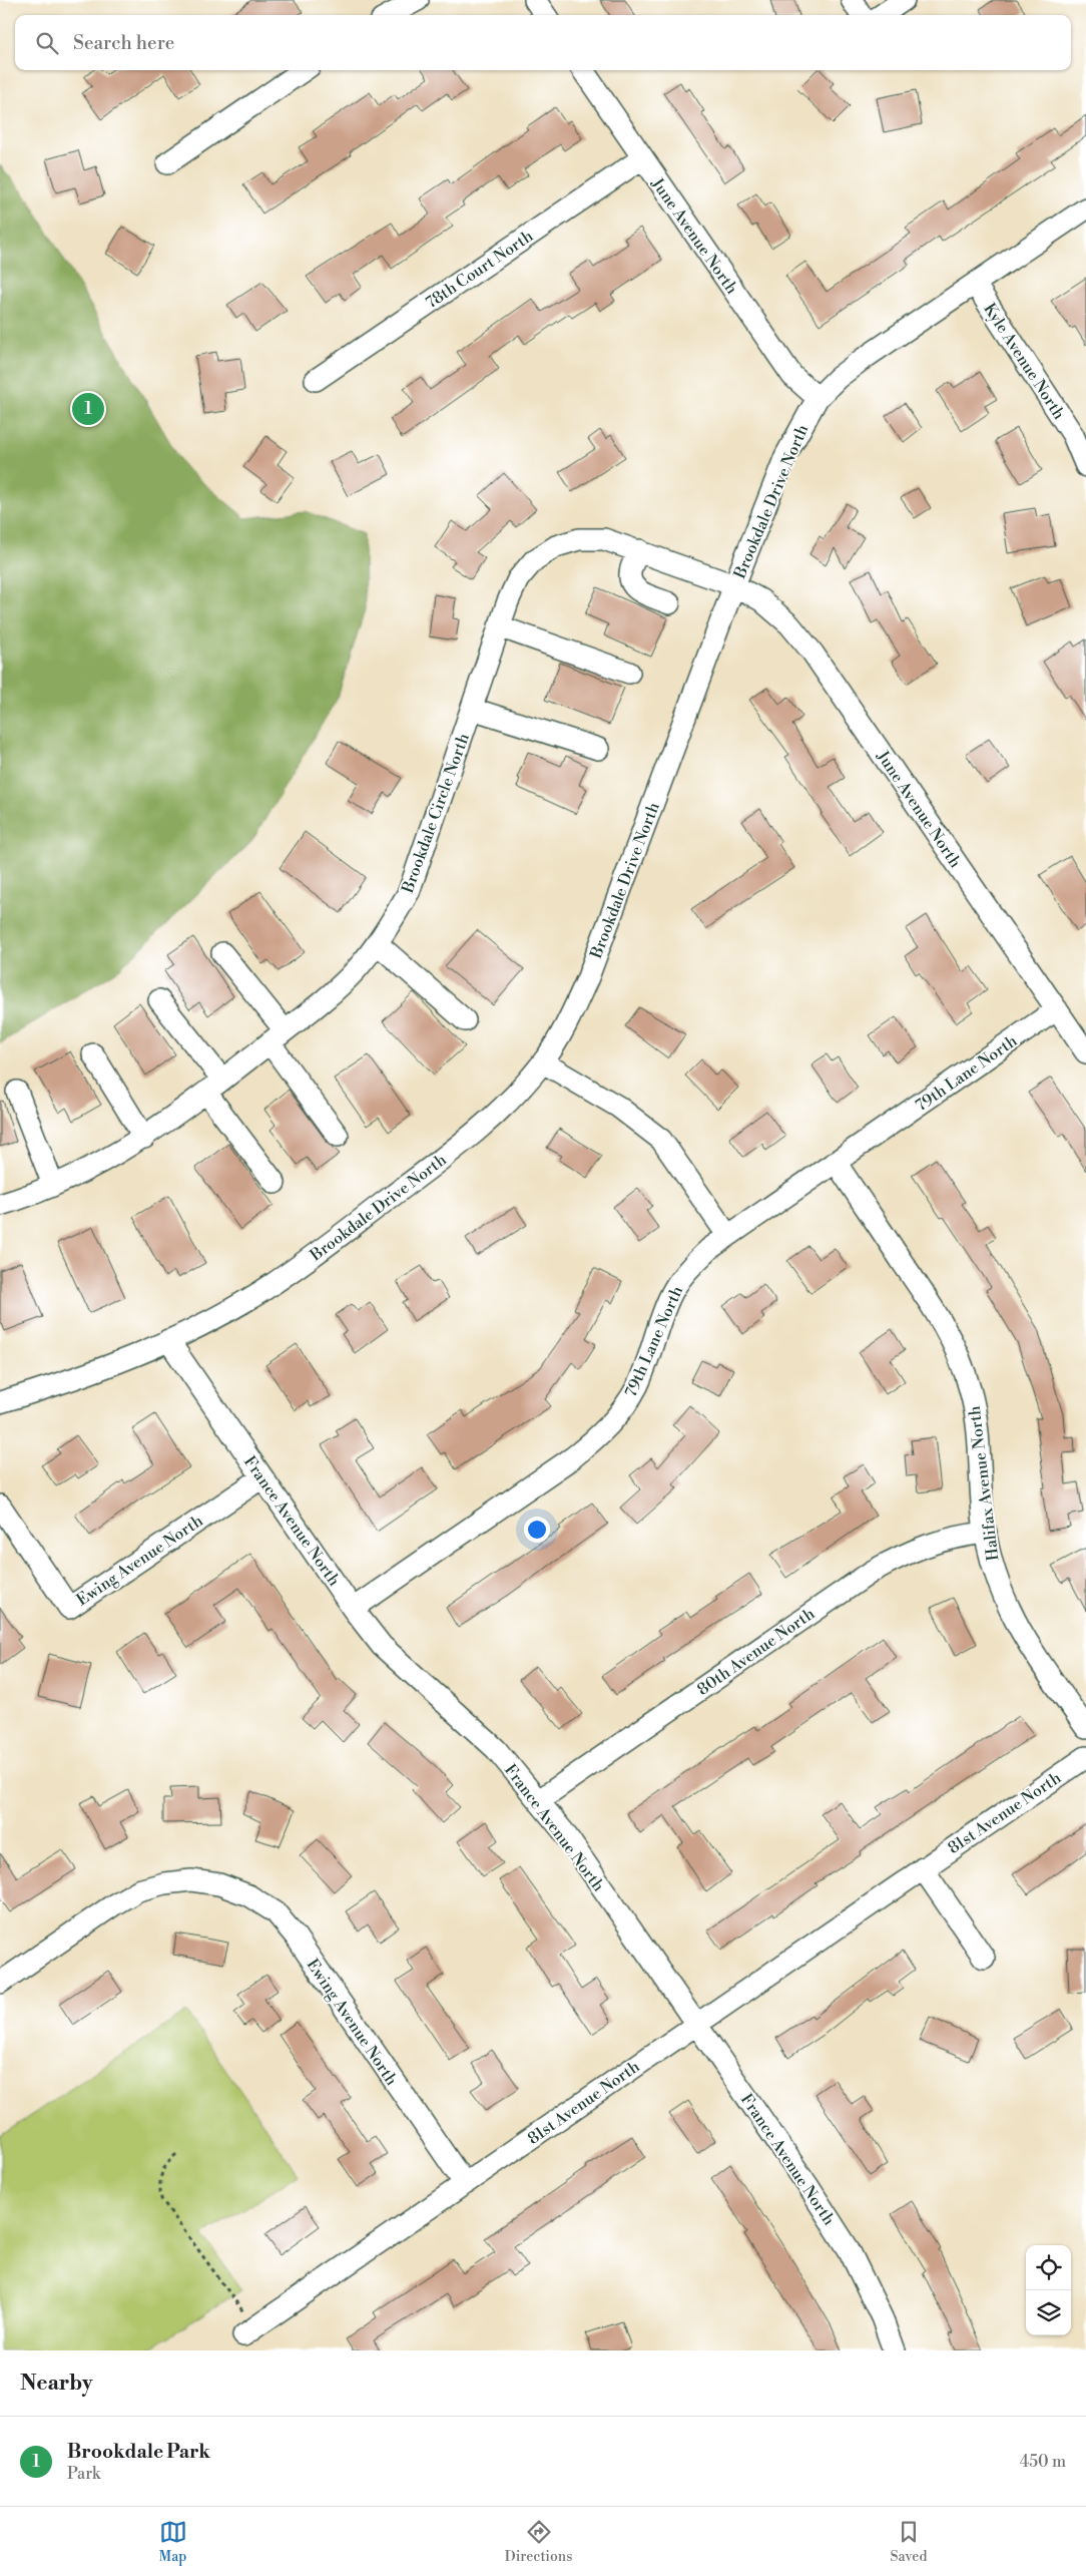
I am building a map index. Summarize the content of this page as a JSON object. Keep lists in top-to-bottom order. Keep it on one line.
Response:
{"streets":{"street":["June Avenue North","78th Court North","Kyle Avenue North","Brookdale Drive North","Brookdale Circle North","79th Lane North","Halifax Avenue North","France Avenue North","Ewing Avenue North","80th Avenue North","81st Avenue North"]},"crossings":[["June Avenue North","78th Court North"],["June Avenue North","Brookdale Drive North"],["June Avenue North","Brookdale Circle North"],["June Avenue North","79th Lane North"],["Kyle Avenue North","Brookdale Drive North"],["Brookdale Drive North","Brookdale Circle North"],["Brookdale Drive North","France Avenue North"],["79th Lane North","Halifax Avenue North"],["79th Lane North","France Avenue North"],["Halifax Avenue North","80th Avenue North"],["France Avenue North","Ewing Avenue North"],["France Avenue North","80th Avenue North"],["France Avenue North","81st Avenue North"],["Ewing Avenue North","81st Avenue North"]],"page":{"search":"Search here","pins":"1","heading":"Nearby","list":[{"mark":"1","name":"Brookdale Park","note":"Park","value":"450 m"}],"nav":["Map","Directions","Saved"]}}
